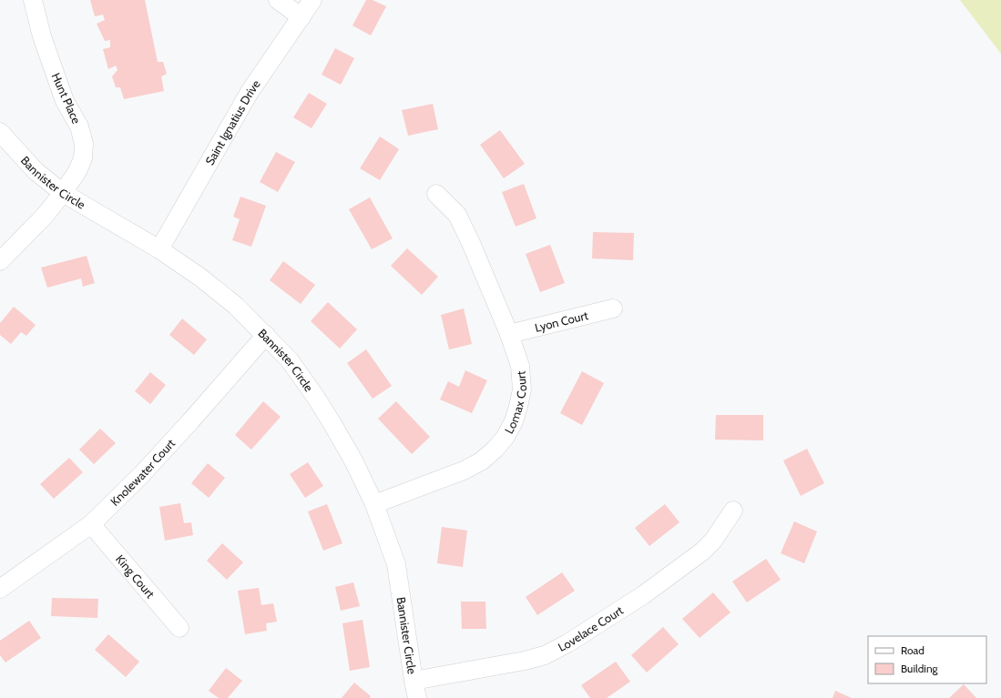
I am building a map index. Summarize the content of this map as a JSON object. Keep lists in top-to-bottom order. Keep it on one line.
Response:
{"streets":{"street":["Hunt Place","Saint Ignatius Drive","Bannister Circle","Lyon Court","Lomax Court","Knolewater Court","King Court","Lovelace Court"]},"crossings":[["Hunt Place","Bannister Circle"],["Saint Ignatius Drive","Bannister Circle"],["Bannister Circle","Lomax Court"],["Bannister Circle","Knolewater Court"],["Bannister Circle","Lovelace Court"],["Lyon Court","Lomax Court"],["Knolewater Court","King Court"]],"legend":["Road","Building"]}
